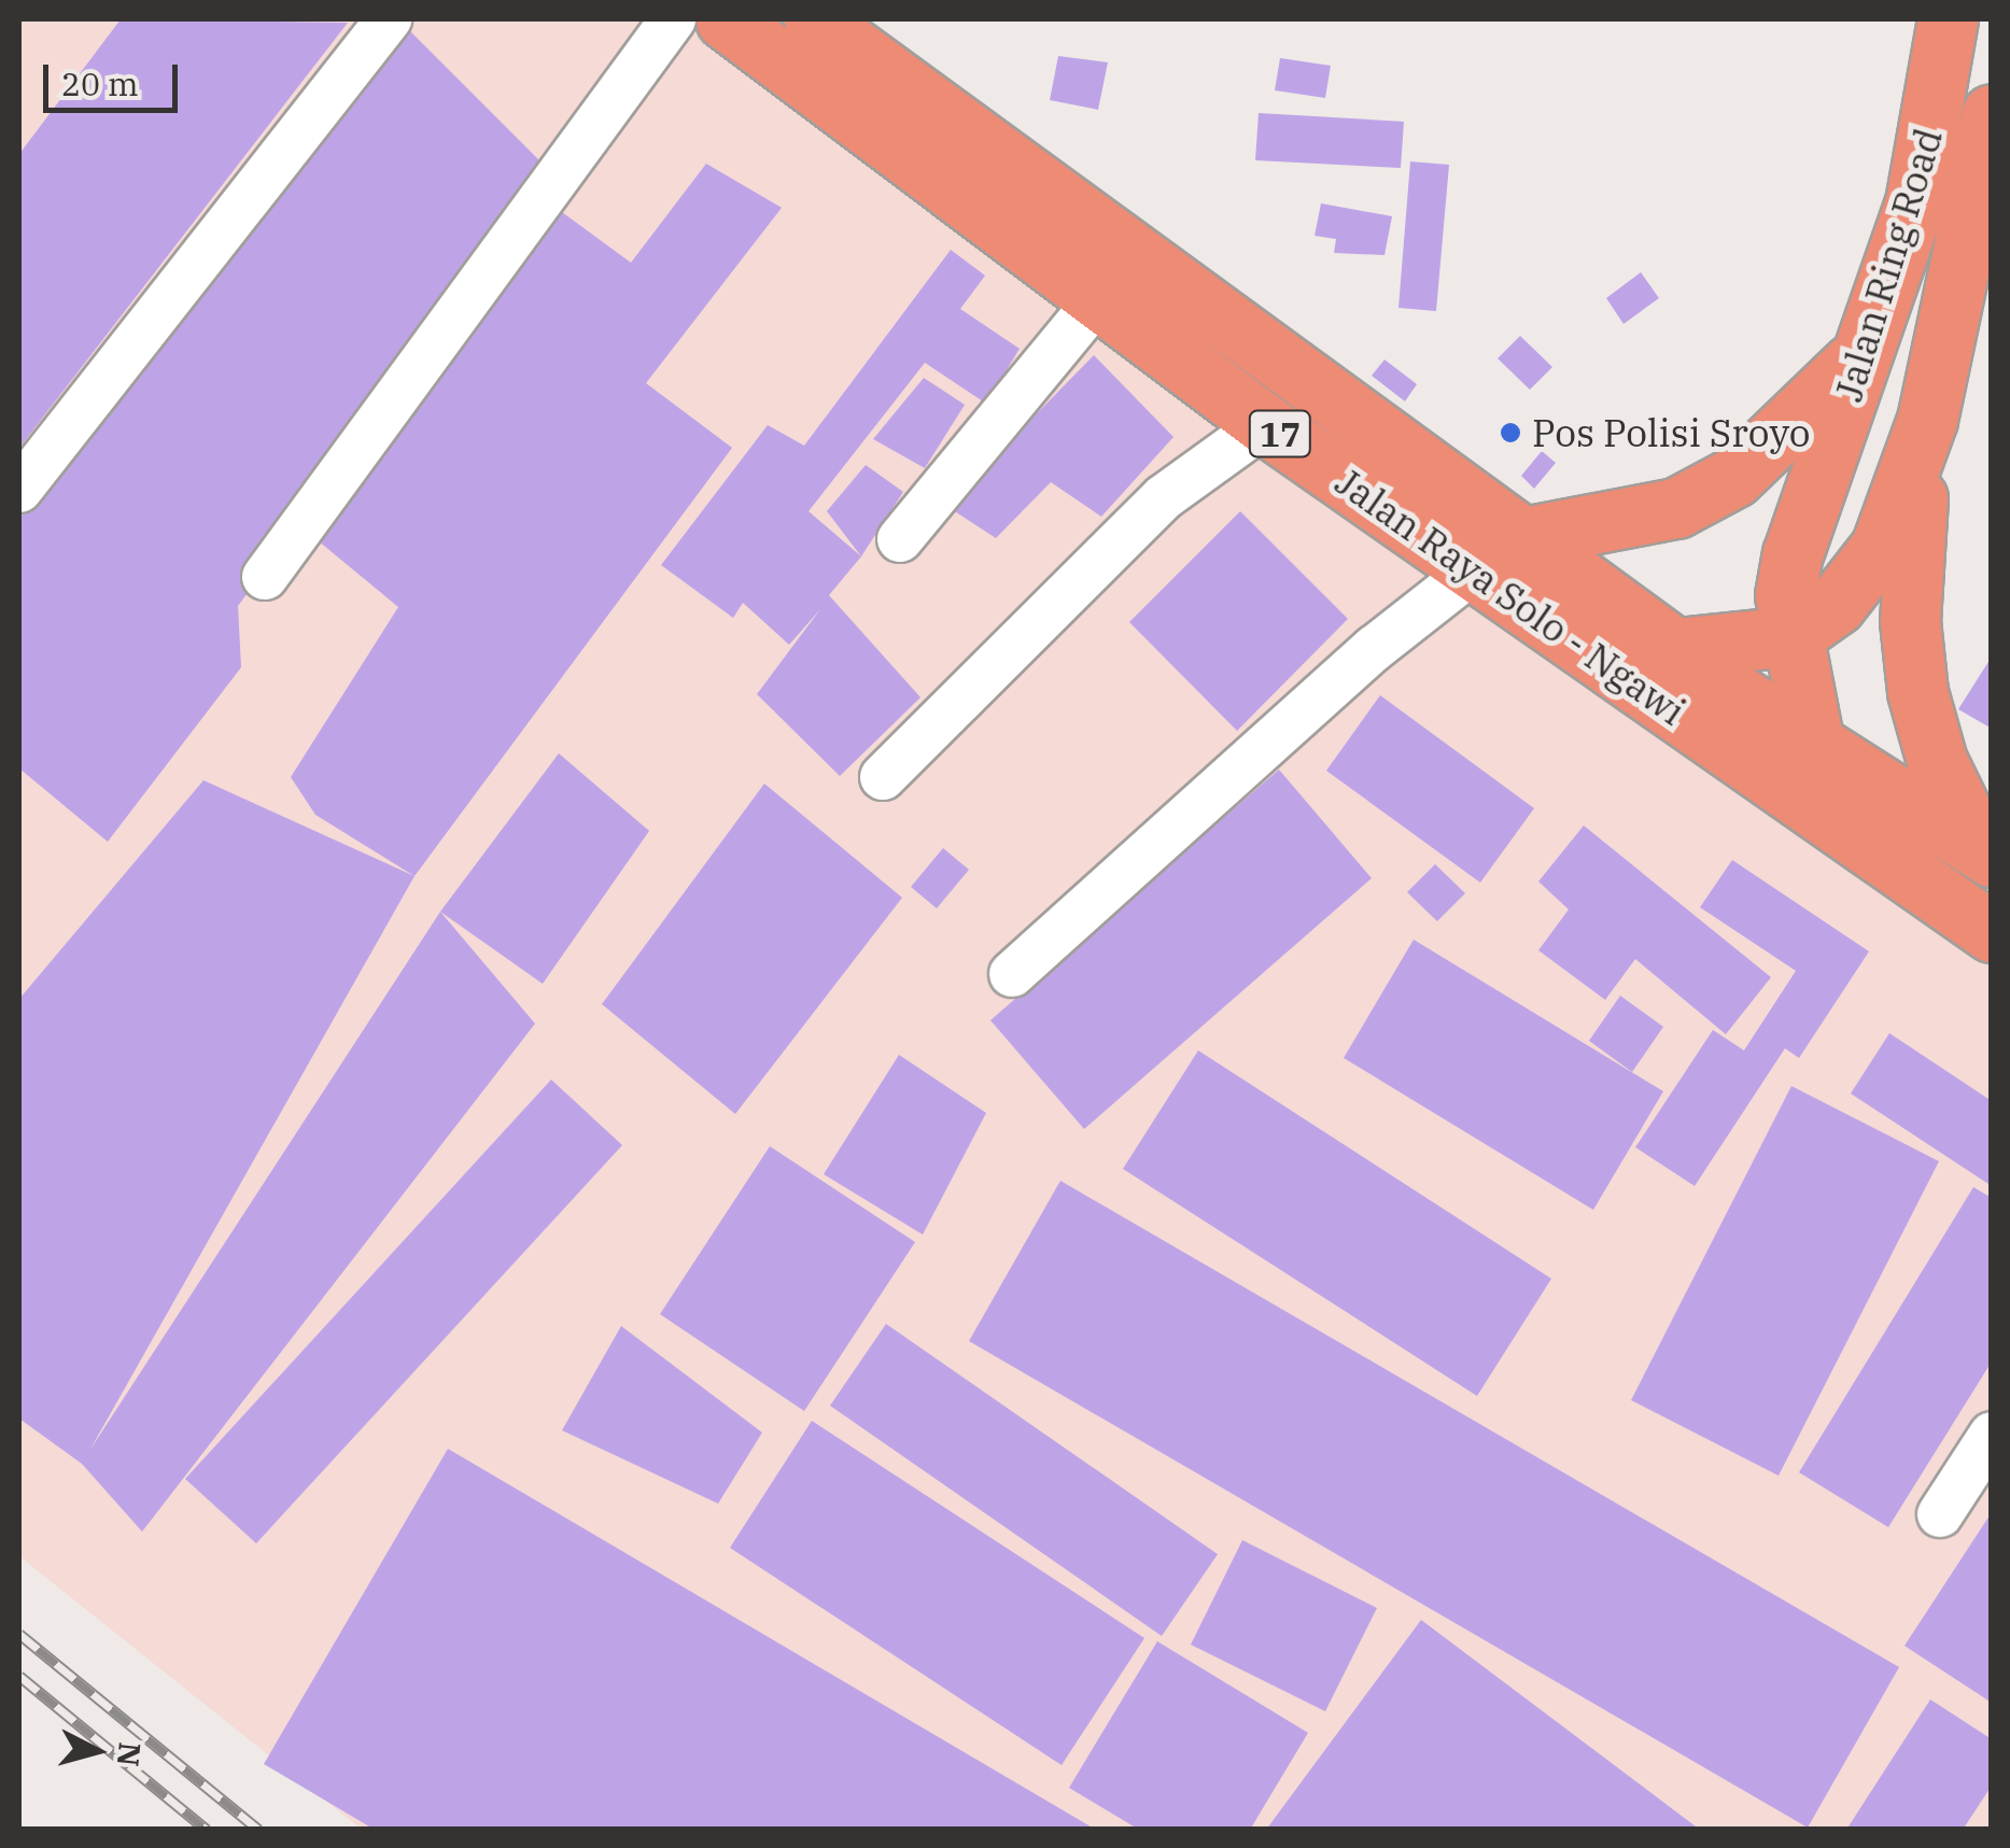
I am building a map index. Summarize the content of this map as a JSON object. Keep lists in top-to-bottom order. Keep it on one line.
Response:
{"streets":{"highway":["Jalan Ring Road","17","Jalan Raya Solo - Ngawi"]},"crossings":[["Jalan Ring Road","17"],["17","Jalan Raya Solo - Ngawi"]],"places":["Pos Polisi Sroyo"],"scale_bar":"20 m","north":"right"}
